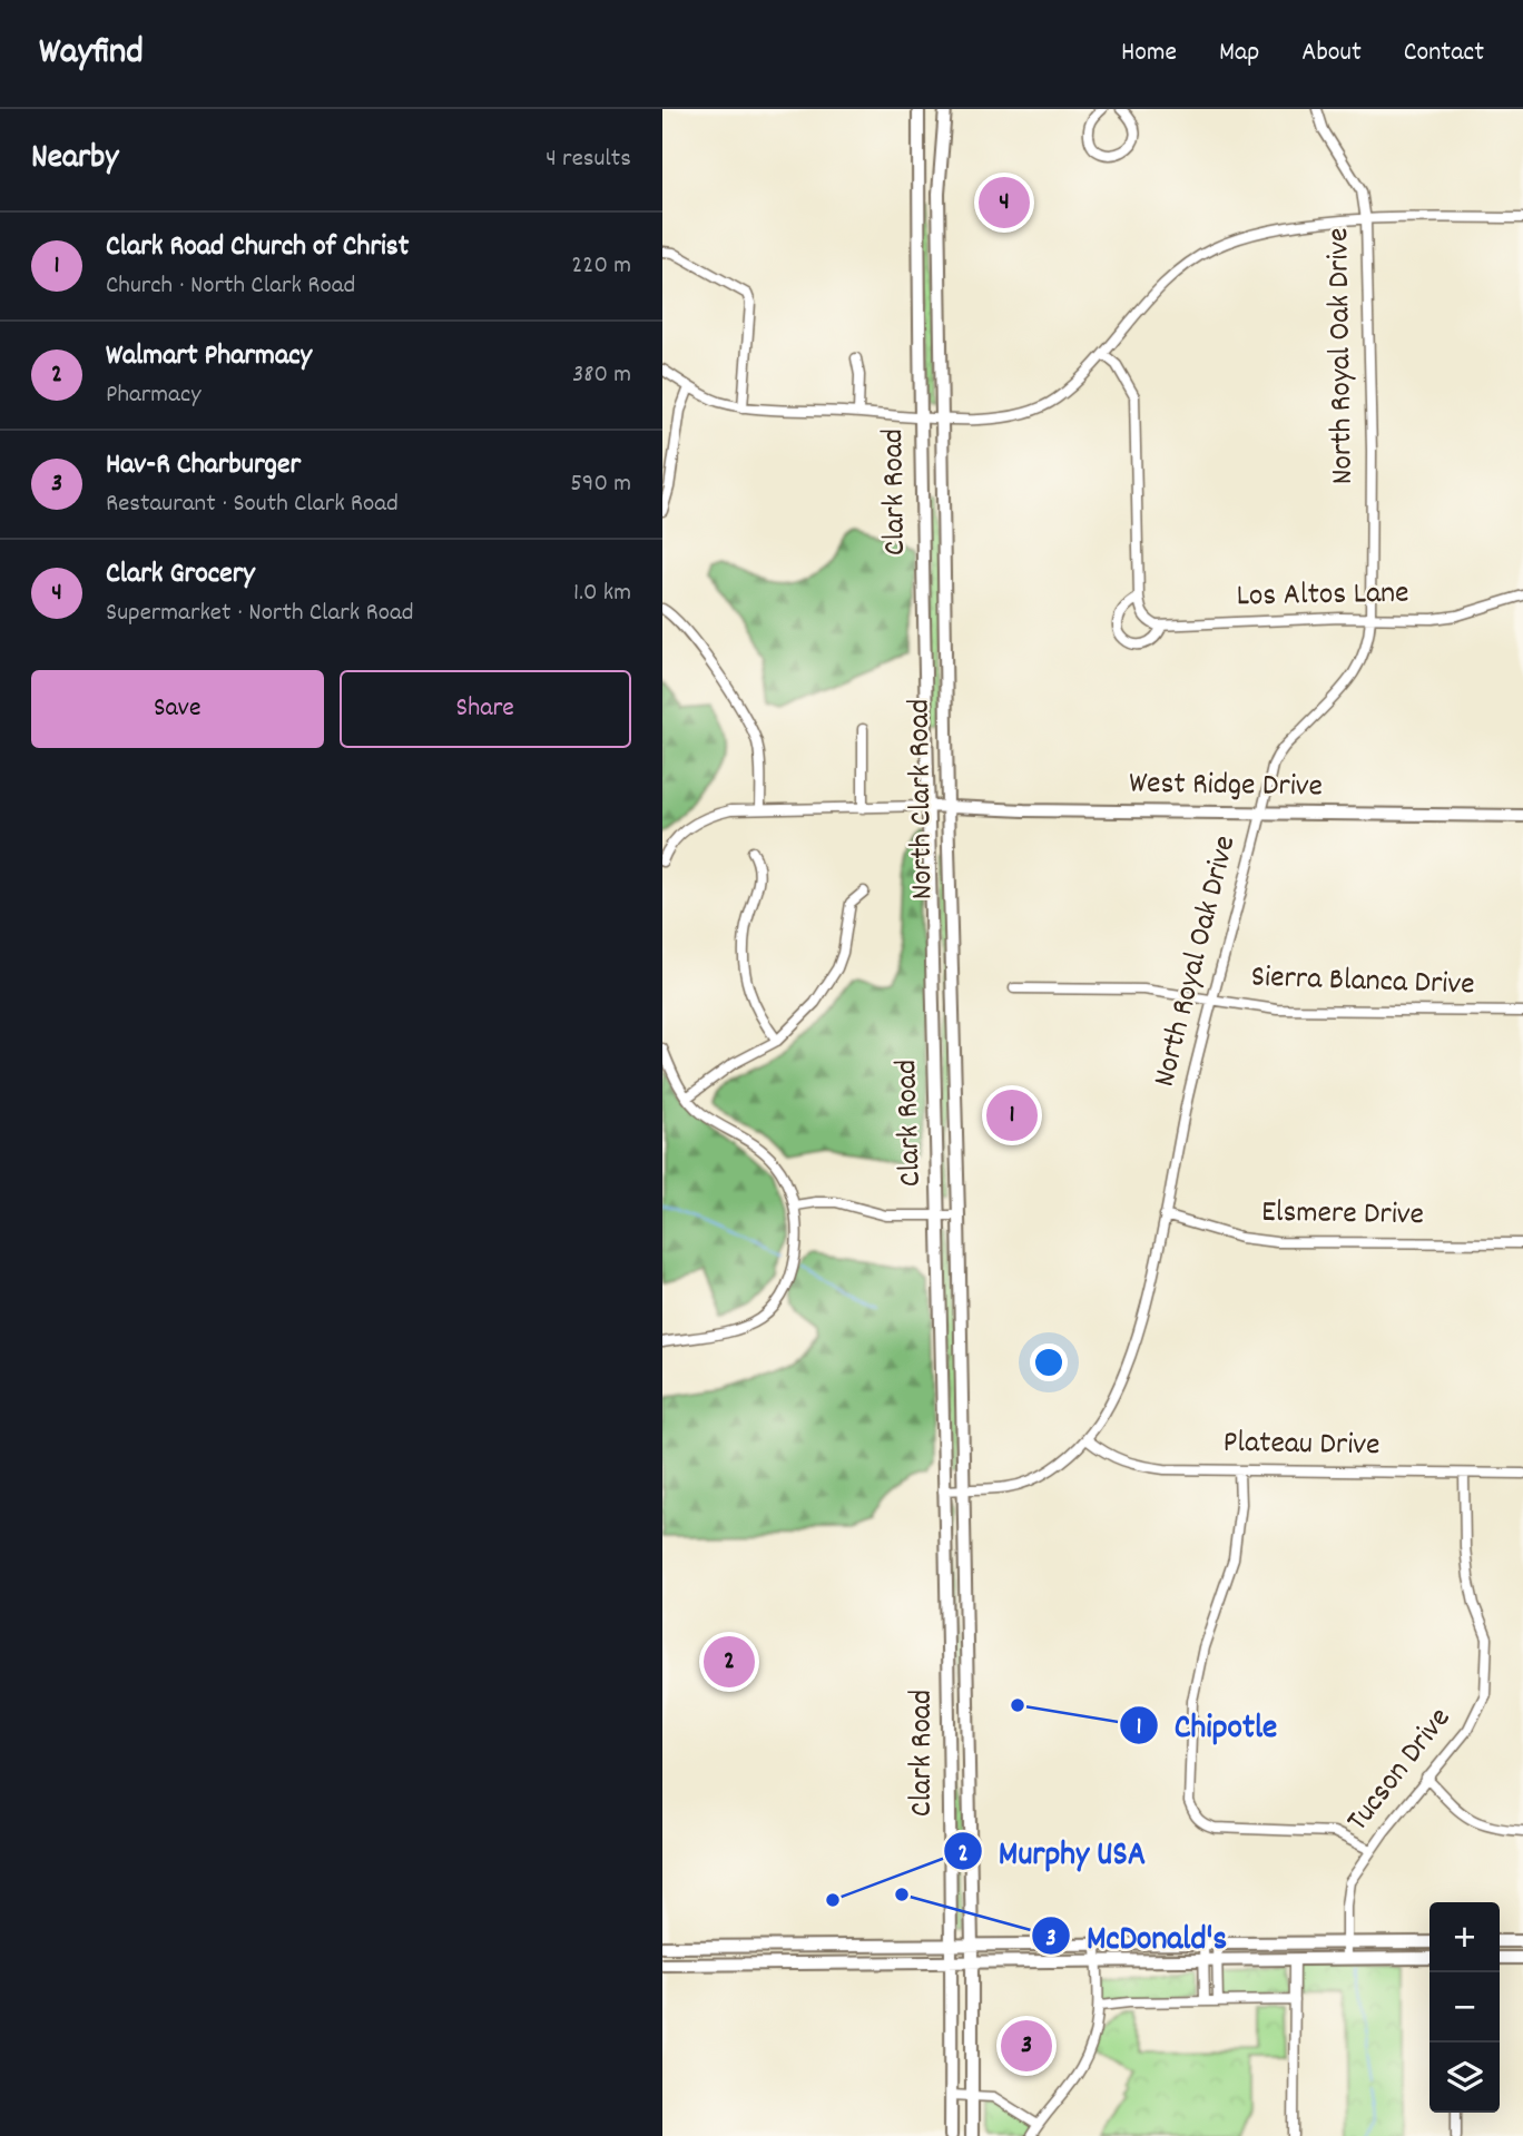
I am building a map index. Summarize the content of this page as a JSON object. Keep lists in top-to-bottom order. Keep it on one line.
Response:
{"streets":{"main road":["Clark Road","West Ridge Drive","North Clark Road"],"street":["North Royal Oak Drive","Los Altos Lane","Sierra Blanca Drive","Elsmere Drive","Plateau Drive","Tucson Drive"]},"crossings":[["North Royal Oak Drive","Clark Road"],["North Royal Oak Drive","Los Altos Lane"],["North Royal Oak Drive","West Ridge Drive"],["North Royal Oak Drive","North Clark Road"],["North Royal Oak Drive","Sierra Blanca Drive"],["North Royal Oak Drive","Elsmere Drive"],["North Royal Oak Drive","Plateau Drive"],["Clark Road","West Ridge Drive"],["West Ridge Drive","North Clark Road"],["Plateau Drive","Tucson Drive"]],"places":["Chipotle","McDonald's","Murphy USA"],"page":{"header":"Wayfind","nav":["Home","Map","About","Contact"],"heading":["Nearby","4 results"],"pins":["4","1","2","3"],"list":[{"mark":"1","name":"Clark Road Church of Christ","note":"Church · North Clark Road","value":"220 m"},{"mark":"2","name":"Walmart Pharmacy","note":"Pharmacy","value":"380 m"},{"mark":"3","name":"Hav-R Charburger","note":"Restaurant · South Clark Road","value":"590 m"},{"mark":"4","name":"Clark Grocery","note":"Supermarket · North Clark Road","value":"1.0 km"}],"buttons":["Save","Share"],"map_buttons":["+","−"]}}
